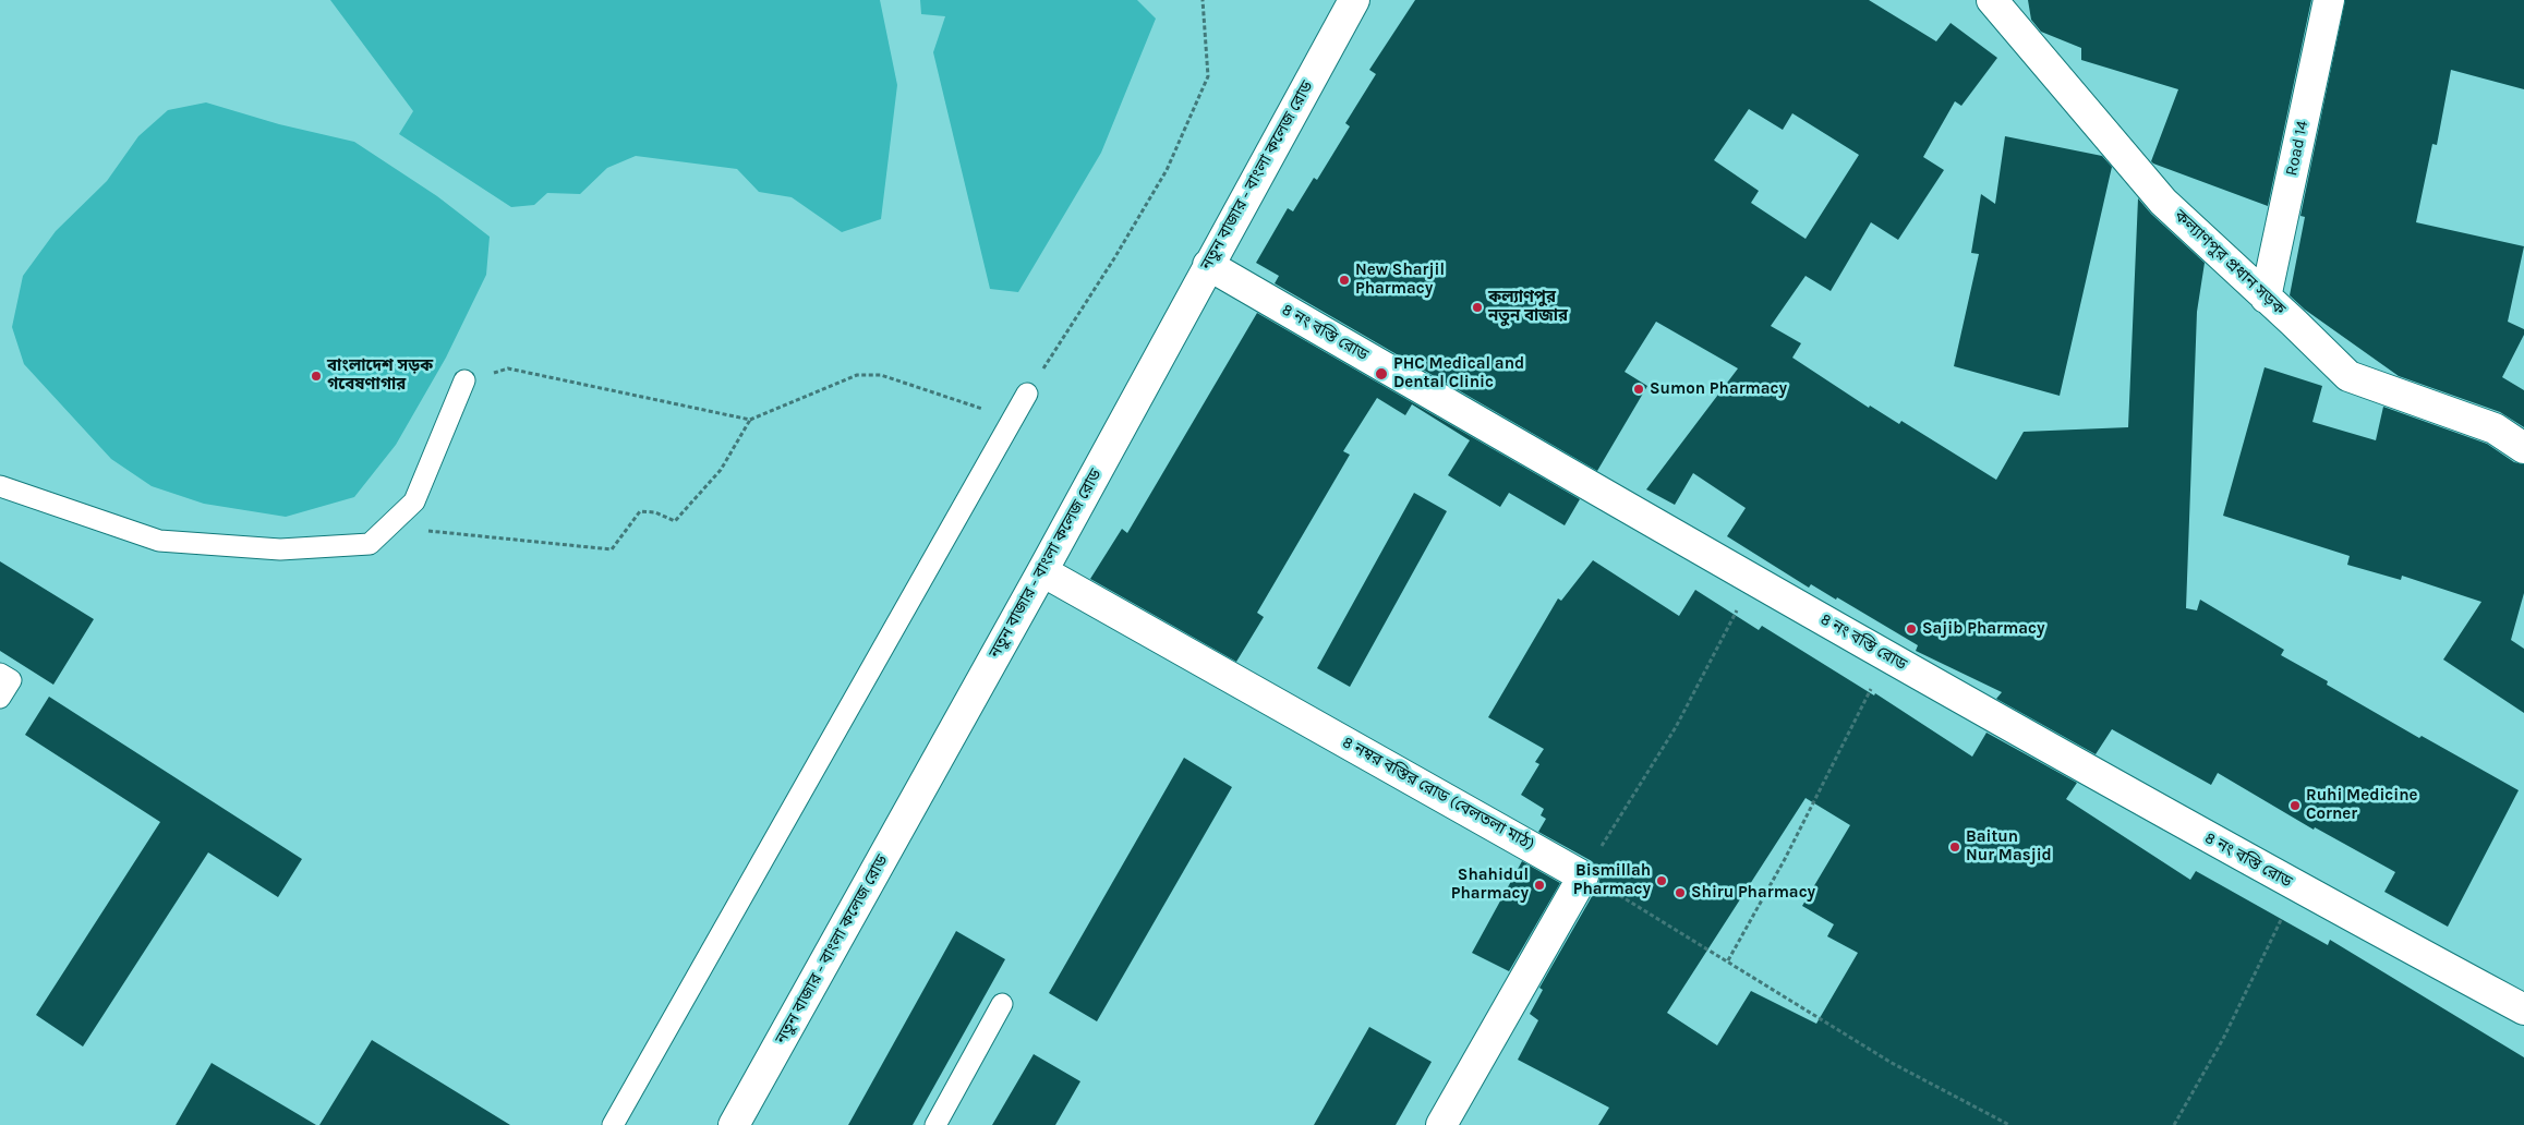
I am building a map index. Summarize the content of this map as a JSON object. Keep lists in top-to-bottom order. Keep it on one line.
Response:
{"streets":{"street":["Road 14","নতুন বাজার - বাংলা কলেজ রোড","কল্যাণপুর প্রধান সড়ক","৪ নং বস্তি রোড","৪ নম্বর বস্তির রোড (বেলতলা মাঠ)"]},"crossings":[["Road 14","কল্যাণপুর প্রধান সড়ক"],["নতুন বাজার - বাংলা কলেজ রোড","৪ নং বস্তি রোড"],["নতুন বাজার - বাংলা কলেজ রোড","৪ নম্বর বস্তির রোড (বেলতলা মাঠ)"]],"places":["New Sharjil Pharmacy","কল্যাণপুর নতুন বাজার","PHC Medical and Dental Clinic","বাংলাদেশ সড়ক গবেষণাগার","Sumon Pharmacy","Sajib Pharmacy","Ruhi Medicine Corner","Baitun Nur Masjid","Bismillah Pharmacy","Shahidul Pharmacy","Shiru Pharmacy"]}
